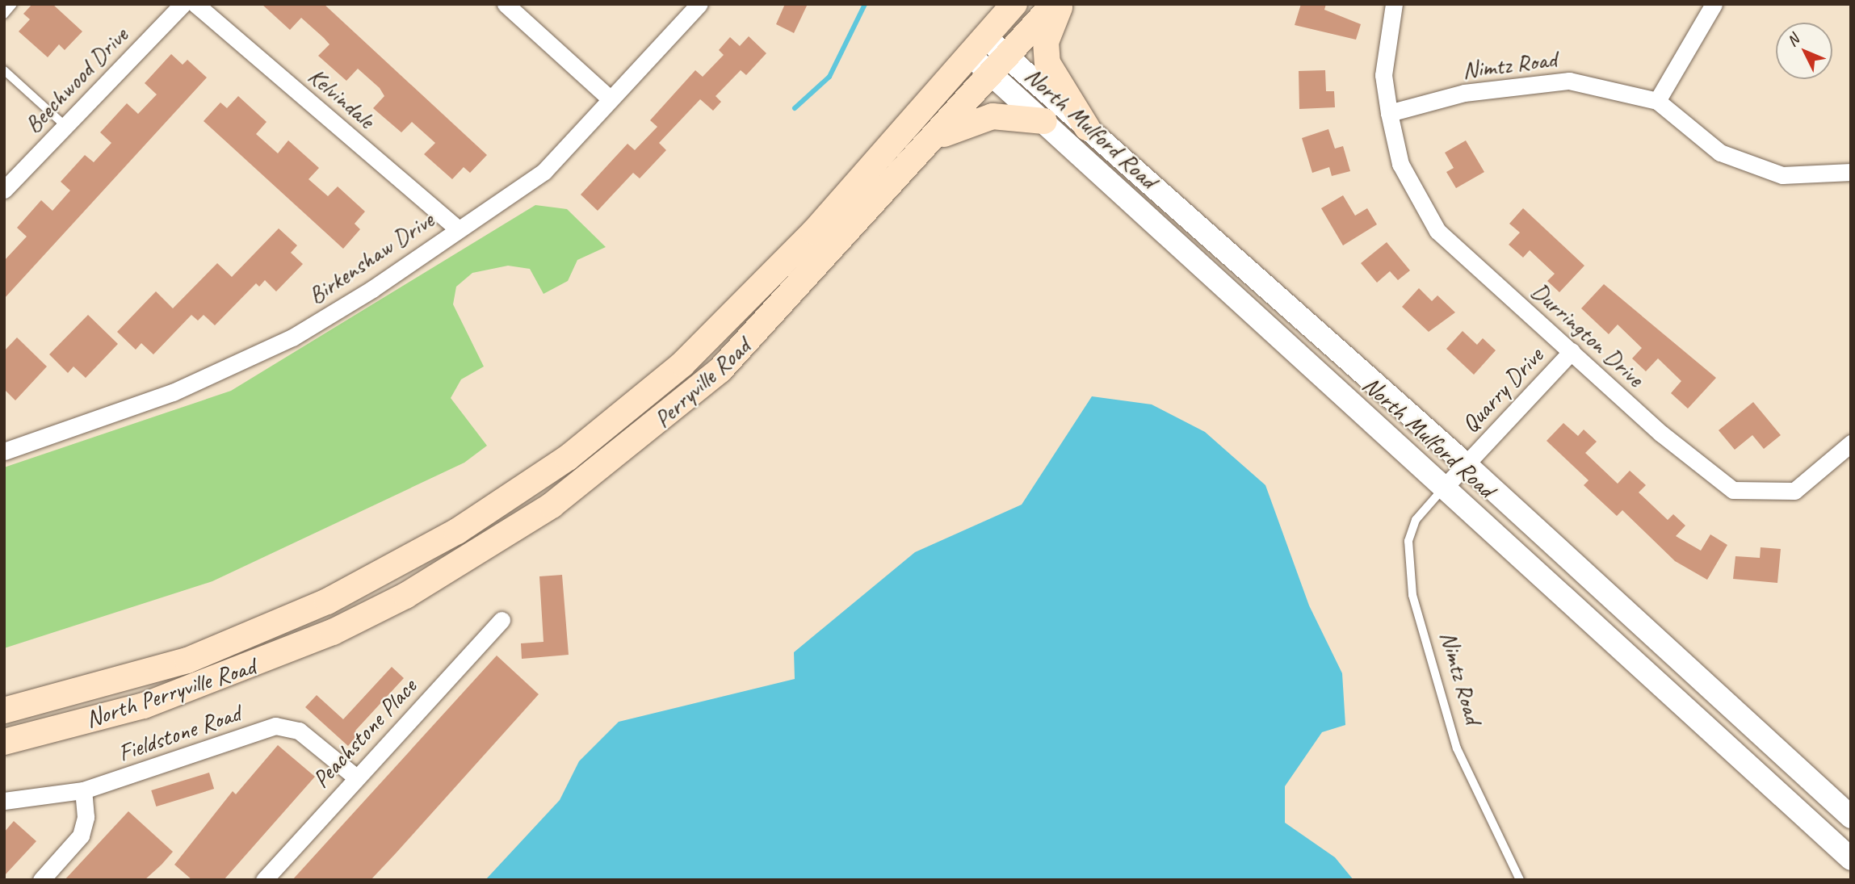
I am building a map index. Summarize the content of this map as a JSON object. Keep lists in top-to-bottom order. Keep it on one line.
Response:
{"streets":{"main road":["Perryville Road","North Perryville Road"],"street":["Nimtz Road","Beechwood Drive","Kelvindale","North Mulford Road","Birkenshaw Drive","Durrington Drive","Quarry Drive","Fieldstone Road","Peachstone Place"]},"crossings":[["Nimtz Road","North Mulford Road"],["Nimtz Road","Durrington Drive"],["Nimtz Road","Quarry Drive"],["Beechwood Drive","Kelvindale"],["Kelvindale","Birkenshaw Drive"],["North Mulford Road","Perryville Road"],["North Mulford Road","Quarry Drive"],["Durrington Drive","Quarry Drive"],["Perryville Road","North Perryville Road"],["Fieldstone Road","Peachstone Place"]],"north":"top left"}
